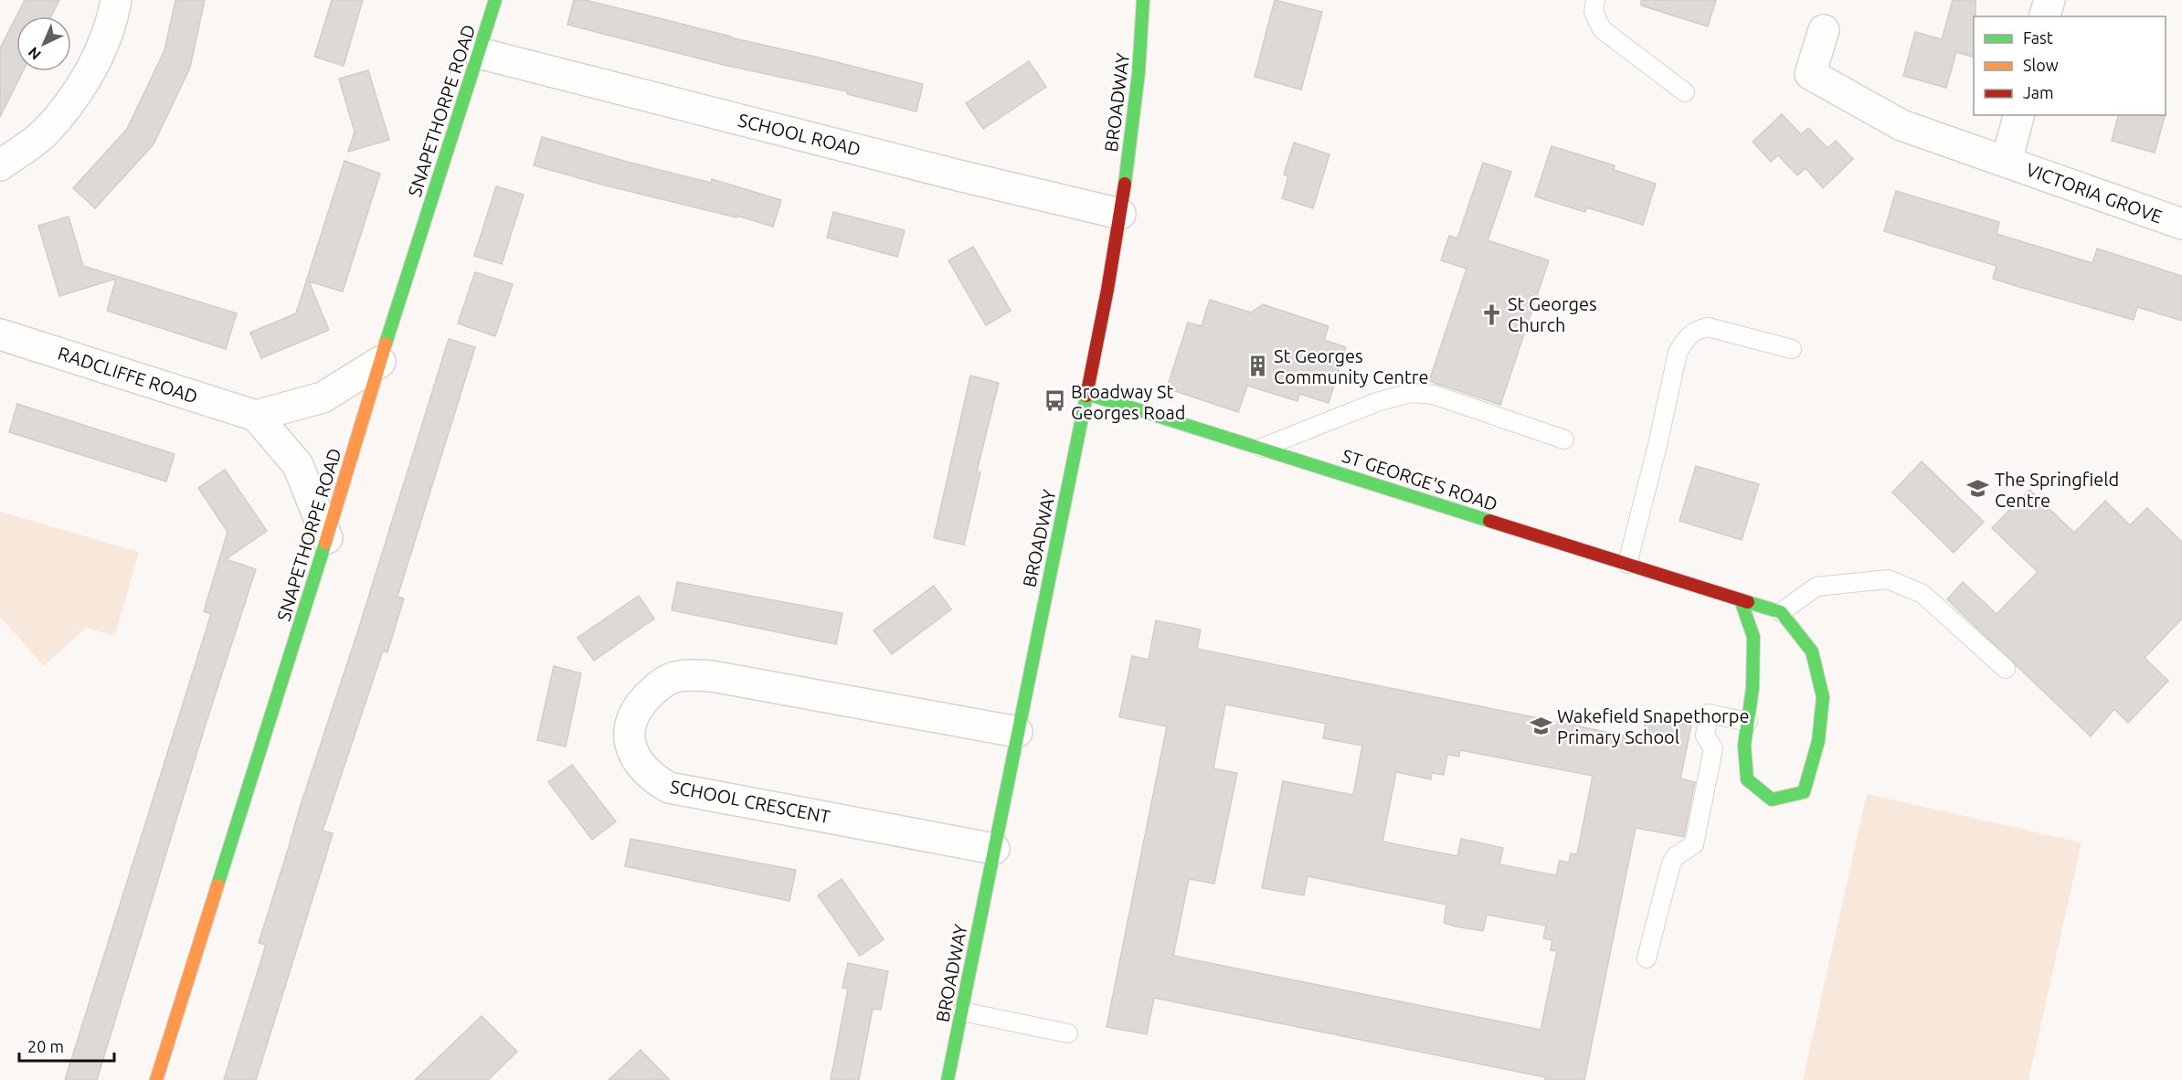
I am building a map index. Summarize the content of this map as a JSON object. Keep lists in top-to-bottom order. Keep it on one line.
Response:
{"streets":{"street":["BROADWAY","SNAPETHORPE ROAD","SCHOOL ROAD","VICTORIA GROVE","RADCLIFFE ROAD","ST GEORGE'S ROAD","SCHOOL CRESCENT"]},"crossings":[["BROADWAY","SCHOOL ROAD"],["BROADWAY","ST GEORGE'S ROAD"],["BROADWAY","SCHOOL CRESCENT"],["SNAPETHORPE ROAD","SCHOOL ROAD"]],"places":{"church":["St Georges Church"],"building":["St Georges Community Centre"],"bus stop":["Broadway St Georges Road"],"school or university":["The Springfield Centre","Wakefield Snapethorpe Primary School"]},"legend":["Fast","Slow","Jam"],"scale_bar":"20 m","north":"bottom left"}
